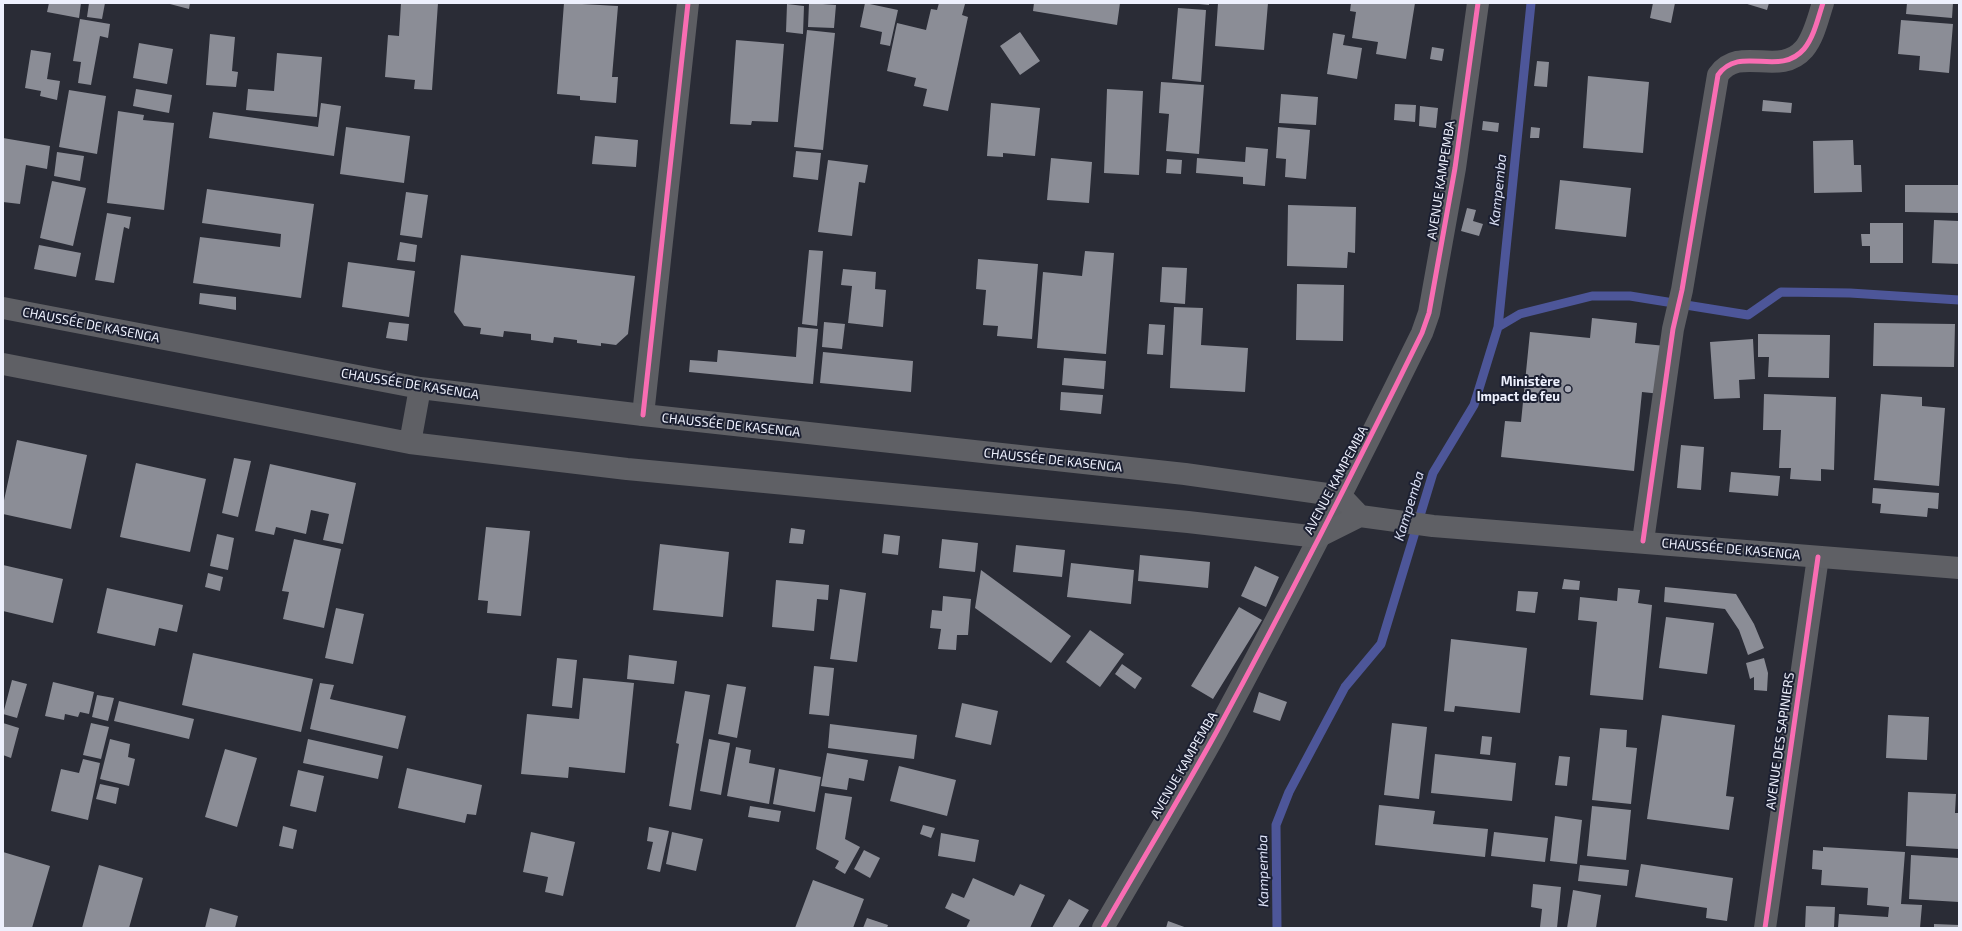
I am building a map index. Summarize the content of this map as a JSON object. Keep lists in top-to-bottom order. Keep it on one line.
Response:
{"streets":{"main road":["CHAUSSÉE DE KASENGA"],"street":["AVENUE KAMPEMBA","AVENUE DES SAPINIERS"]},"crossings":[["AVENUE KAMPEMBA","CHAUSSÉE DE KASENGA"],["CHAUSSÉE DE KASENGA","AVENUE DES SAPINIERS"]],"water":["Kampemba"],"places":["Ministère Impact de feu"]}
